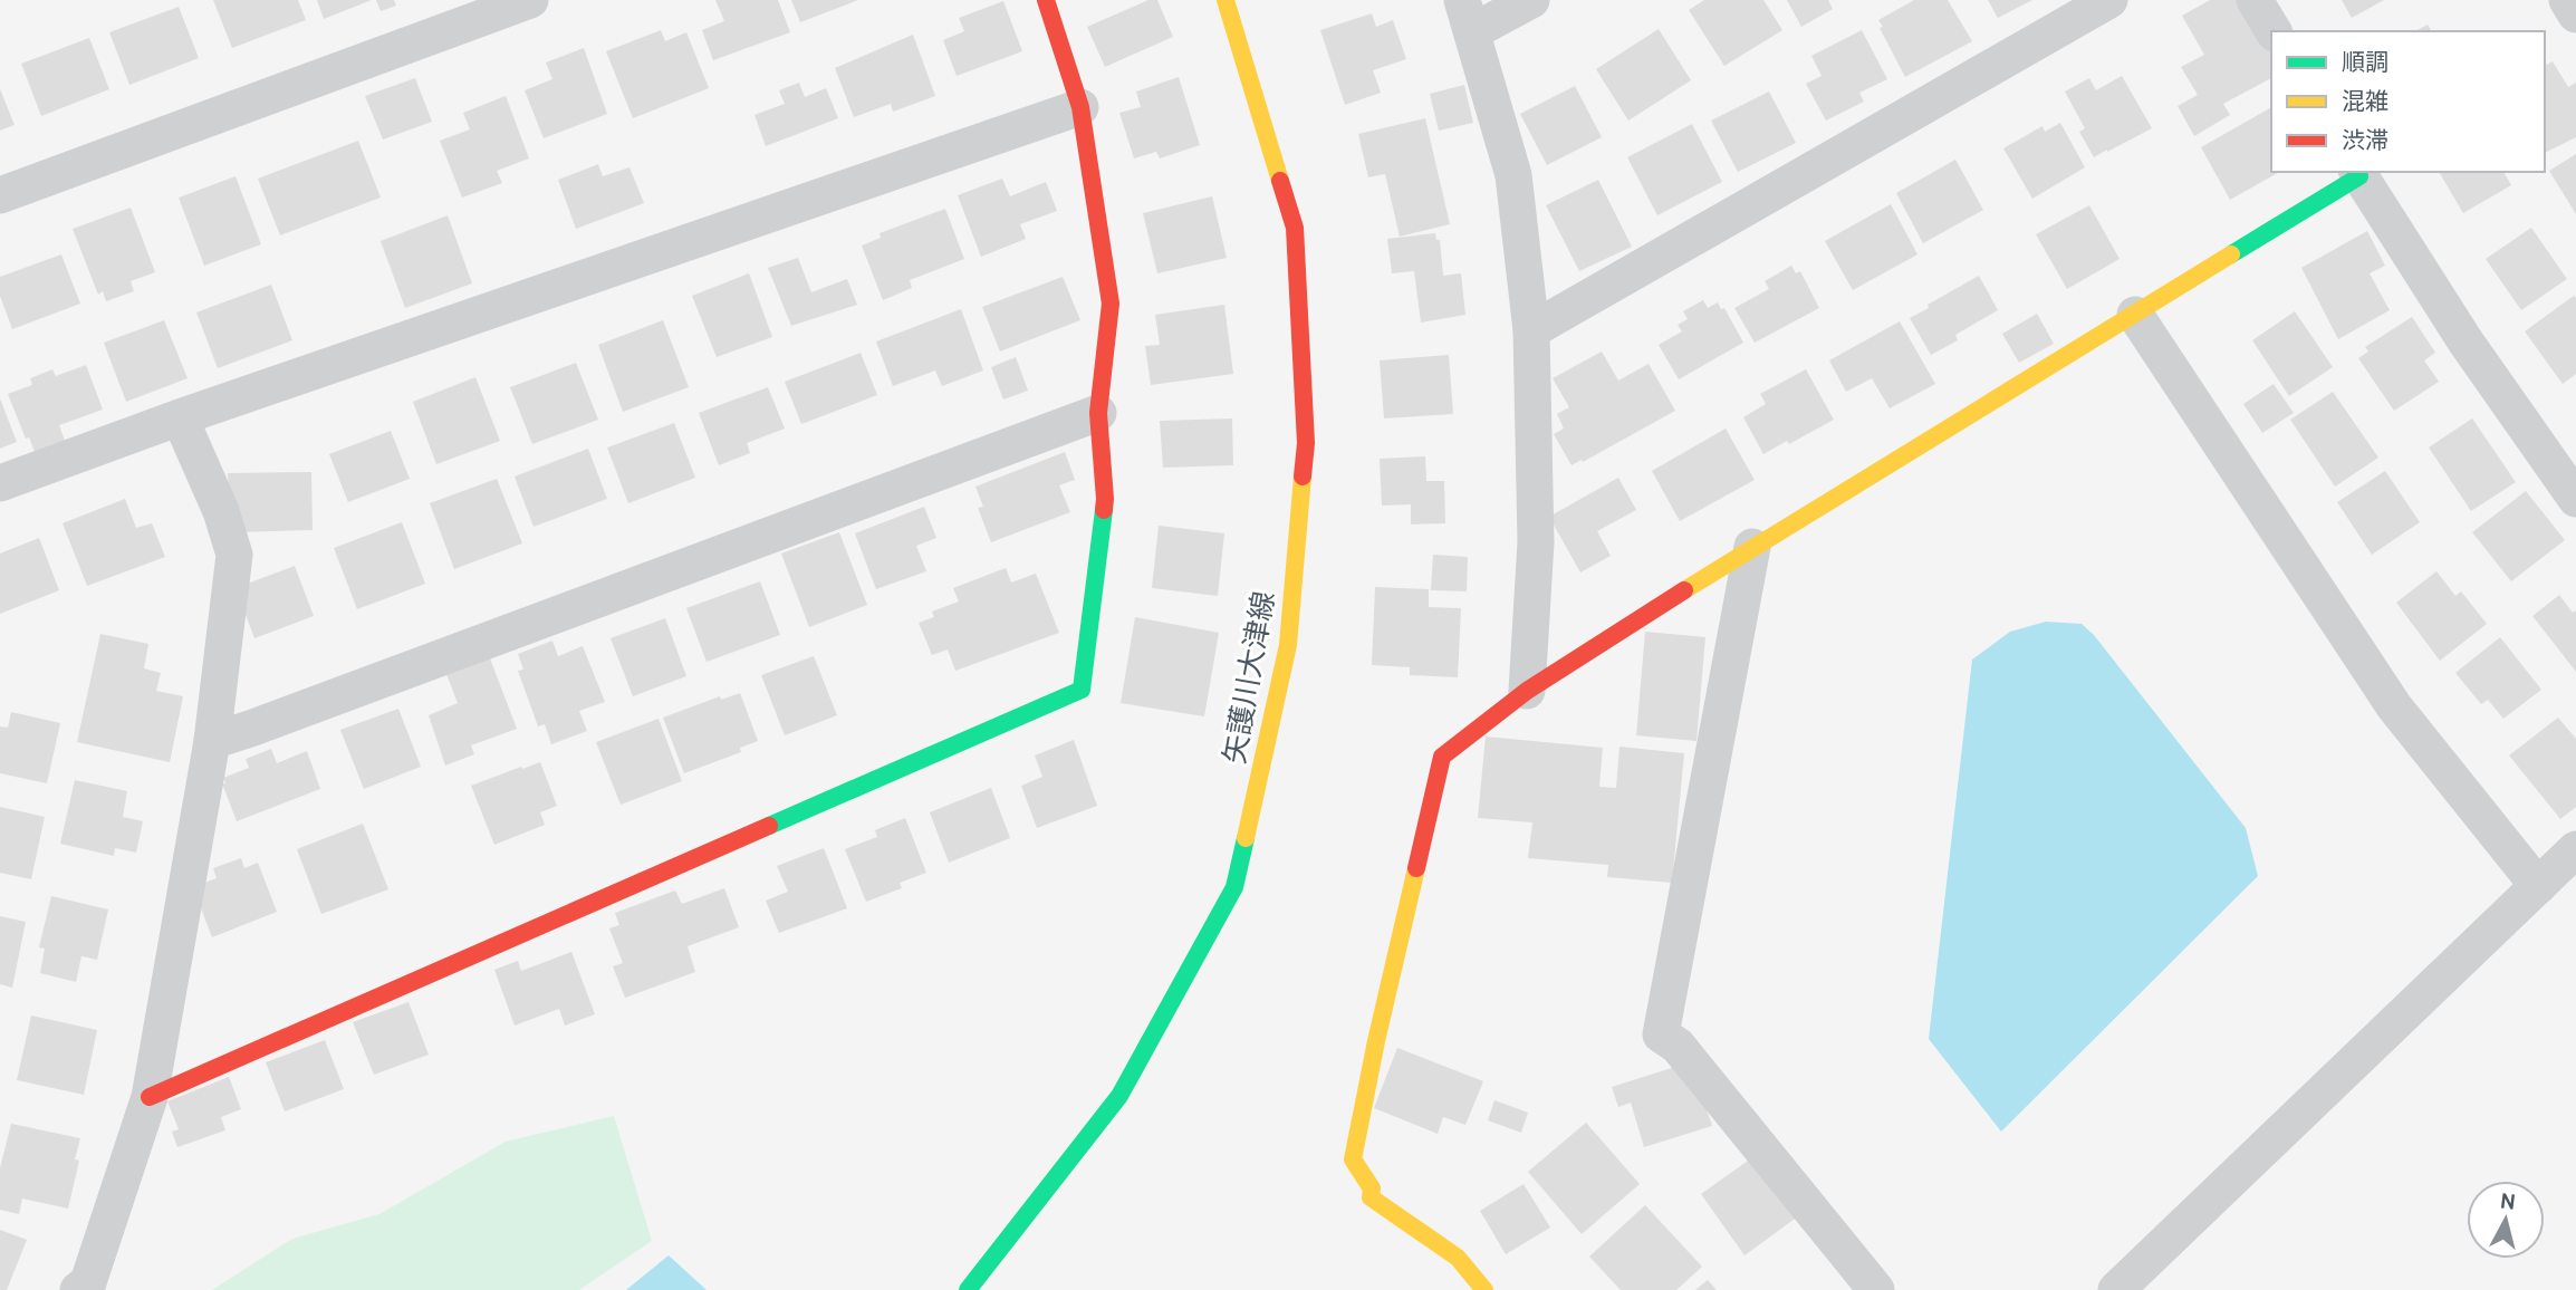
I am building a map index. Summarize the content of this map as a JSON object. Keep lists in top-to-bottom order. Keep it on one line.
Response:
{"streets":{"street":["矢護川大津線"]},"legend":["順調","混雑","渋滞"],"north":"top"}
